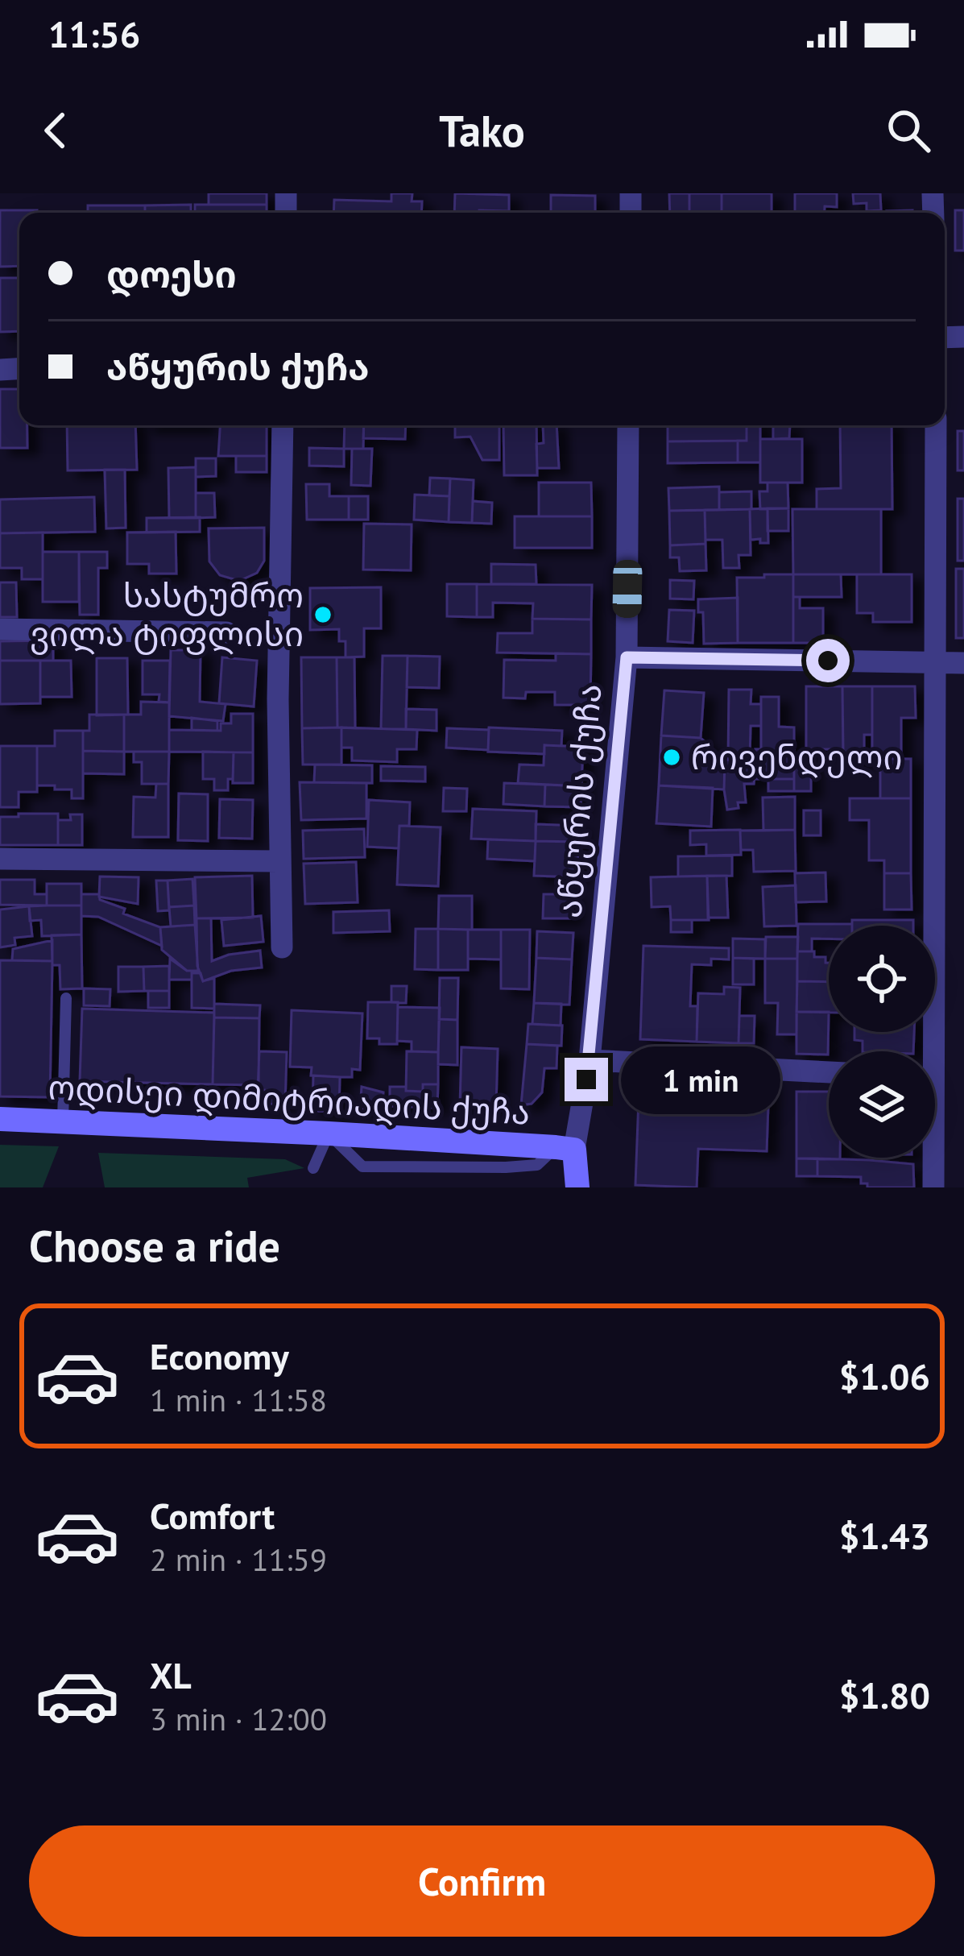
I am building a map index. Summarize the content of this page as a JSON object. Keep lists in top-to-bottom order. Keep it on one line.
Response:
{"streets":{"main road":["აწყურის ქუჩა","ოდისეი დიმიტრიადის ქუჩა"]},"crossings":[["აწყურის ქუჩა","ოდისეი დიმიტრიადის ქუჩა"]],"places":["სასტუმრო ვილა ტიფლისი","რივენდელი"],"page":{"status":"11:56","header":"Tako","banner":["დოესი","აწყურის ქუჩა"],"bubble":"1 min","heading":"Choose a ride","list":[{"name":"Economy","note":"1 min · 11:58","value":"$1.06"},{"name":"Comfort","note":"2 min · 11:59","value":"$1.43"},{"name":"XL","note":"3 min · 12:00","value":"$1.80"}],"buttons":"Confirm"}}
